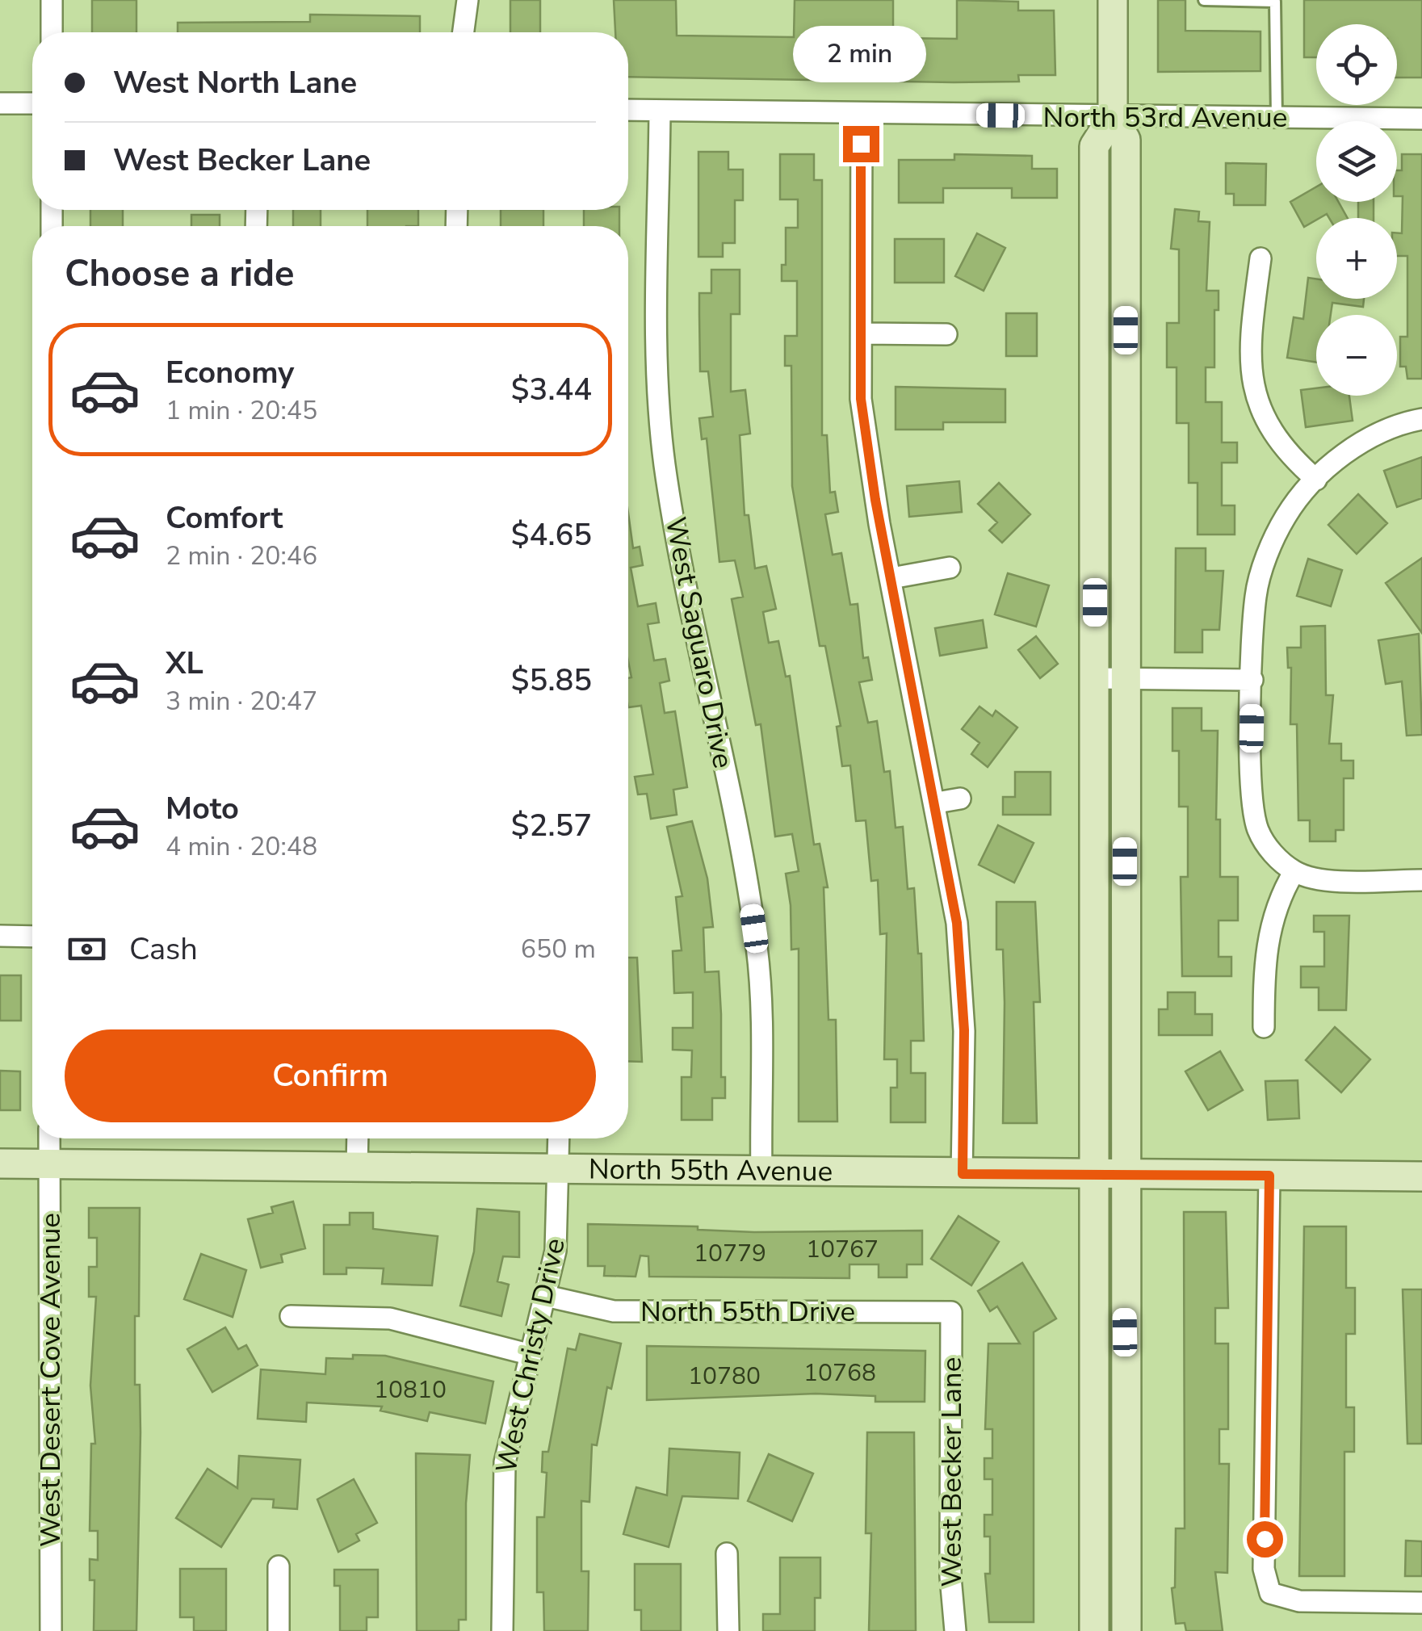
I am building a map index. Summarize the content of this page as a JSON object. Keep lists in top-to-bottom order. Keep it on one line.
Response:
{"streets":{"main road":["North 55th Avenue"],"street":["North 53rd Avenue","West Saguaro Drive","North 55th Drive","West Christy Drive","West Desert Cove Avenue","West Becker Lane"]},"crossings":[["North 53rd Avenue","West Saguaro Drive"],["West Saguaro Drive","North 55th Avenue"],["North 55th Avenue","West Christy Drive"],["North 55th Avenue","West Desert Cove Avenue"],["North 55th Drive","West Christy Drive"],["North 55th Drive","West Becker Lane"]],"house_numbers":["10767","10779","10768","10780","10810"],"page":{"map_buttons":["+","−"],"bubble":"2 min","banner":["West North Lane","West Becker Lane"],"heading":"Choose a ride","list":[{"name":"Economy","note":"1 min · 20:45","value":"$3.44"},{"name":"Comfort","note":"2 min · 20:46","value":"$4.65"},{"name":"XL","note":"3 min · 20:47","value":"$5.85"},{"name":"Moto","note":"4 min · 20:48","value":"$2.57"}],"pay":["Cash","650 m"],"buttons":"Confirm"}}
